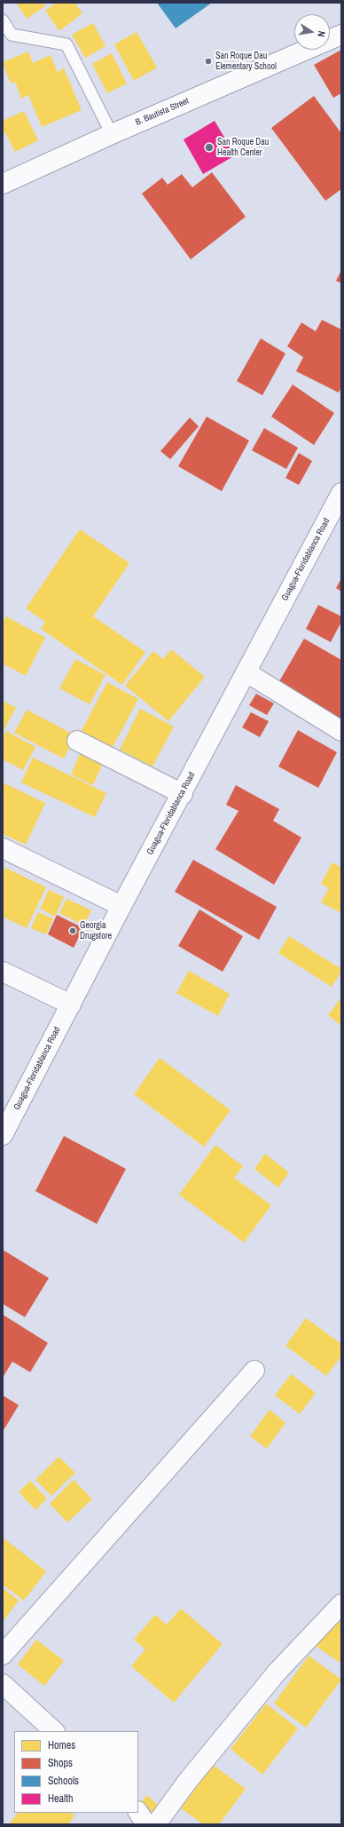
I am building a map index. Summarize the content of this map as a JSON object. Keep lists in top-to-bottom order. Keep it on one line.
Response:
{"streets":{"street":["B. Bautista Street","Guagua-Floridablanca Road"]},"places":["San Roque Dau Elementary School","San Roque Dau Health Center","Georgia Drugstore"],"legend":["Homes","Shops","Schools","Health"],"north":"right"}
